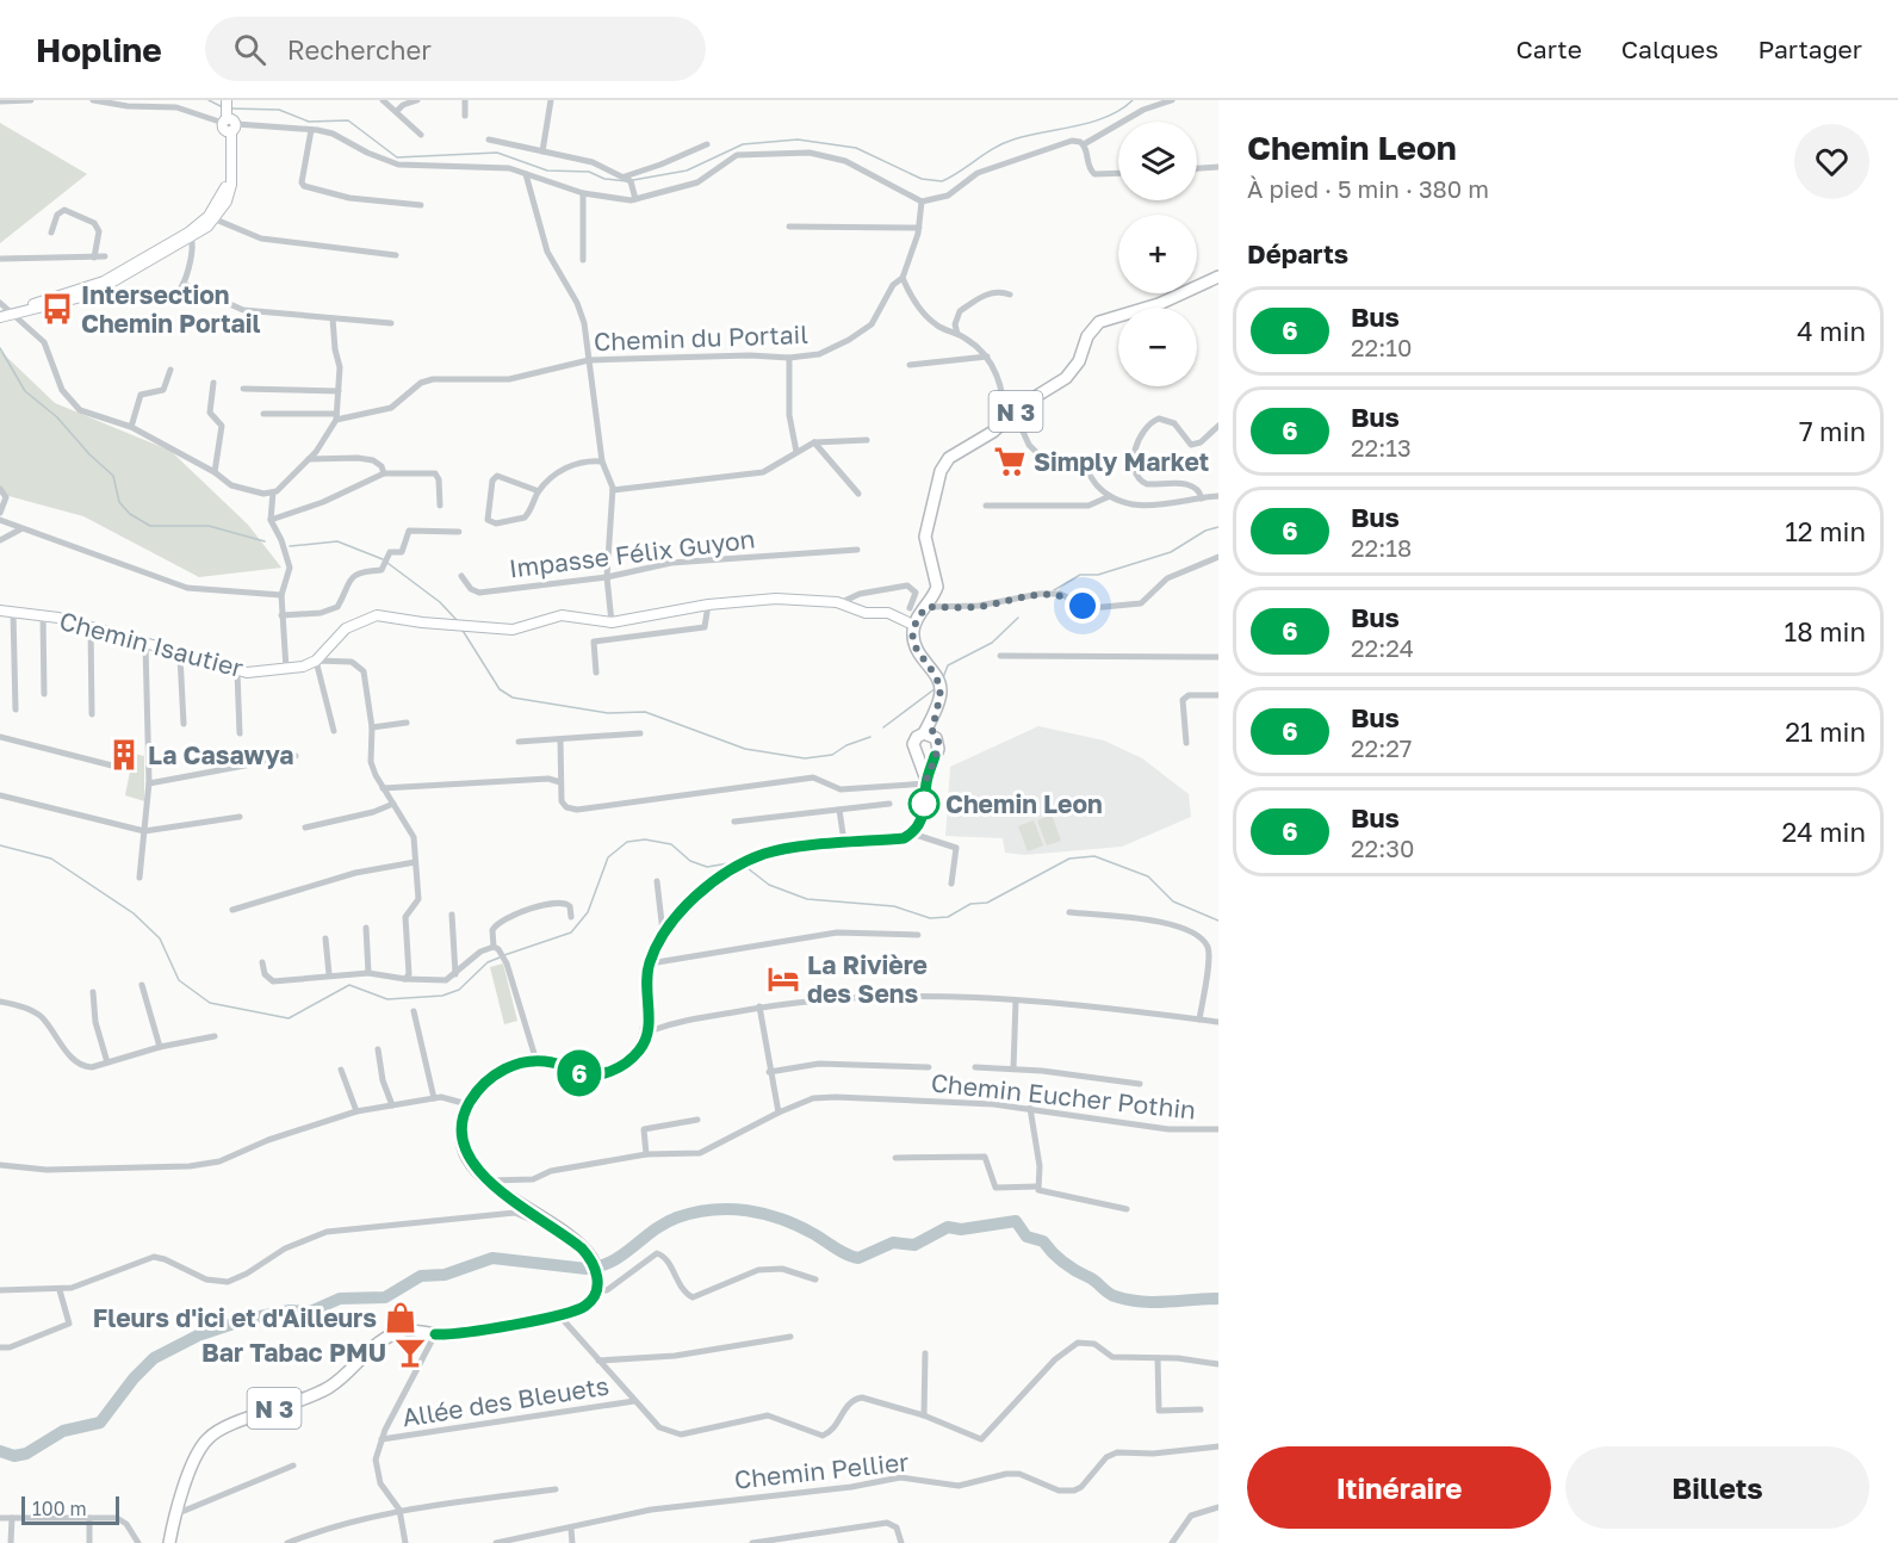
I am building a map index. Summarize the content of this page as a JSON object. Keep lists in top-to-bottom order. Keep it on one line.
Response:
{"streets":{"main road":["N 3","Chemin Isautier"],"street":["Chemin du Portail","Impasse Félix Guyon","Chemin Eucher Pothin","Allée des Bleuets","Chemin Pellier"]},"places":{"bus stop":["Intersection Chemin Portail"],"supermarket":["Simply Market"],"building":["La Casawya"],"other":["Chemin Leon"],"hotel":["La Rivière des Sens"],"shop":["Fleurs d'ici et d'Ailleurs"],"bar":["Bar Tabac PMU"]},"lines":["bus line 6"],"scale_bar":"100 m","page":{"header":"Hopline","search":"Rechercher","nav":["Carte","Calques","Partager"],"on_map":"6","heading":[["Chemin Leon","À pied · 5 min · 380 m"],"Départs"],"map_buttons":["+","−"],"list":[{"mark":"6","name":"Bus","note":"22:10","value":"4 min"},{"mark":"6","name":"Bus","note":"22:13","value":"7 min"},{"mark":"6","name":"Bus","note":"22:18","value":"12 min"},{"mark":"6","name":"Bus","note":"22:24","value":"18 min"},{"mark":"6","name":"Bus","note":"22:27","value":"21 min"},{"mark":"6","name":"Bus","note":"22:30","value":"24 min"}],"buttons":["Itinéraire","Billets"],"scale":"100 m"}}
